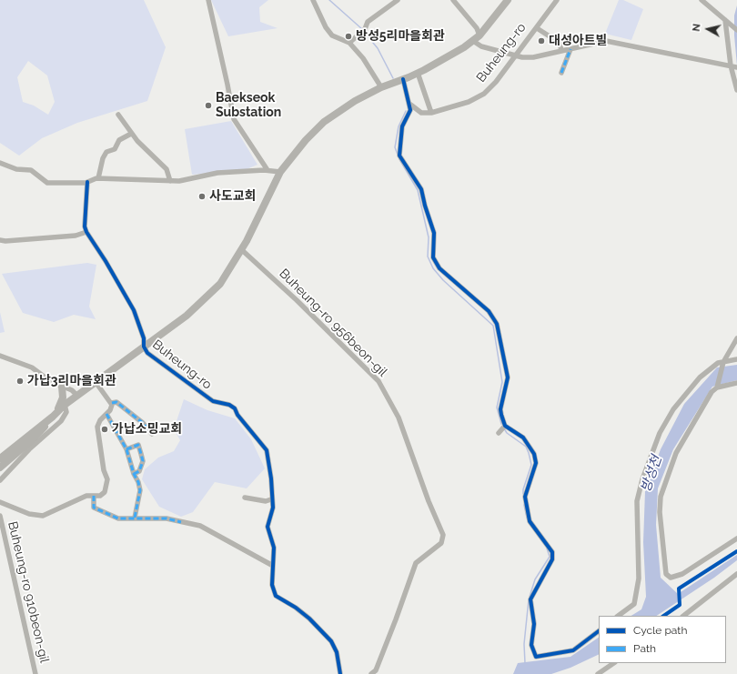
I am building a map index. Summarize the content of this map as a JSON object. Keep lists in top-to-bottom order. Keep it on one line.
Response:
{"streets":{"main road":["Buheung-ro"],"street":["Buheung-ro 956beon-gil","Buheung-ro 910beon-gil"]},"crossings":[["Buheung-ro","Buheung-ro 956beon-gil"]],"water":["방성천"],"places":["방성5리마을회관","대성아트빌","Baekseok Substation","사도교회","가납3리마을회관","가납소밍교회"],"legend":["Cycle path","Path"],"north":"left"}
